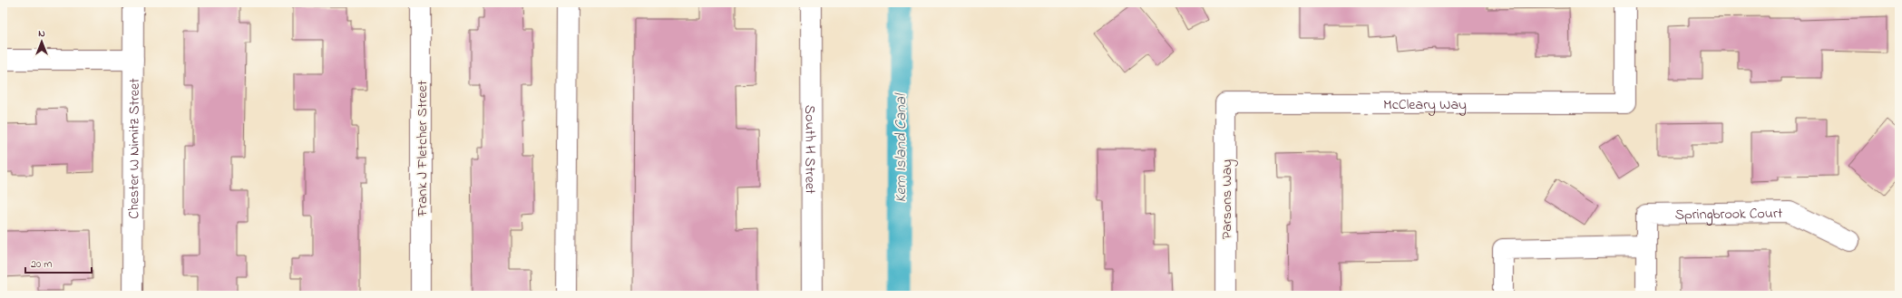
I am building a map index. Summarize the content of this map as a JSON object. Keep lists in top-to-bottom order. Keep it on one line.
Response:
{"streets":{"street":["McCleary Way","Frank J Fletcher Street","South H Street","Chester W Nimitz Street","Parsons Way","Springbrook Court"]},"crossings":[["McCleary Way","Parsons Way"]],"water":["Kern Island Canal"],"scale_bar":"20 m","north":"top"}
